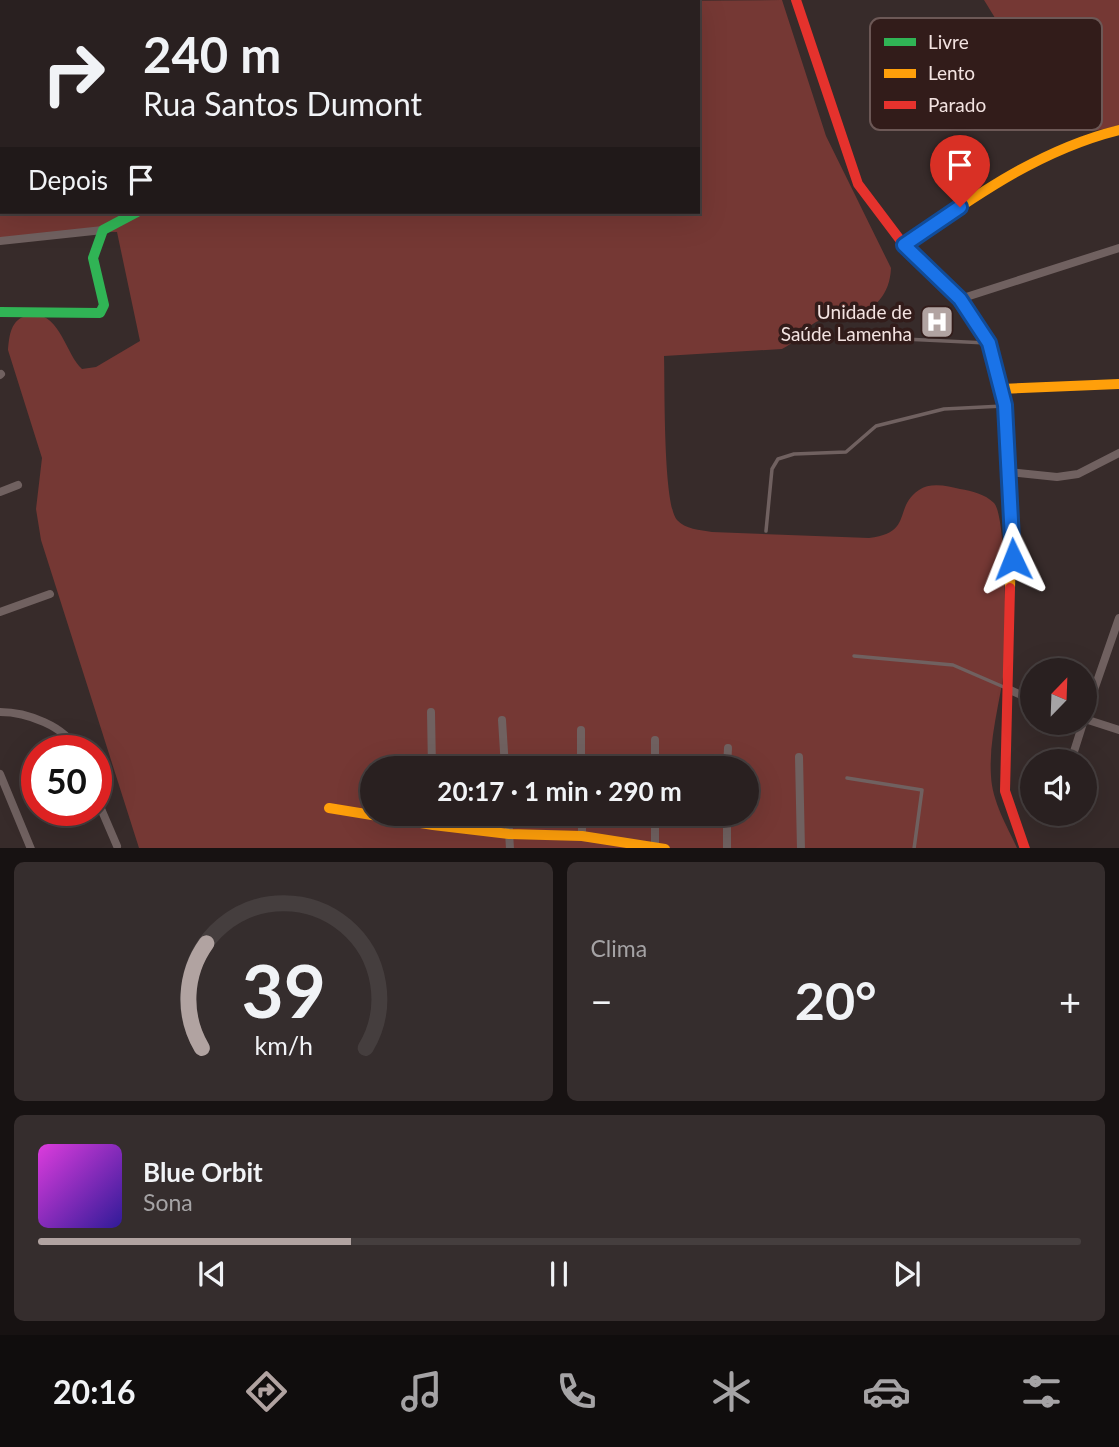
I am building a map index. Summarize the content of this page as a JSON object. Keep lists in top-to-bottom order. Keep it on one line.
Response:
{"places":{"hospital":["Unidade de Saúde Lamenha"]},"legend":["Livre","Lento","Parado"],"north":"top right","page":{"turn":["240 m","Rua Santos Dumont"],"then":"Depois","limit":"50","trip":"20:17 · 1 min · 290 m","tile":"Clima","heat":["−","20°","+"],"song":["Blue Orbit","Sona"],"tabs":"20:16","gauge":["39","km/h"]}}
